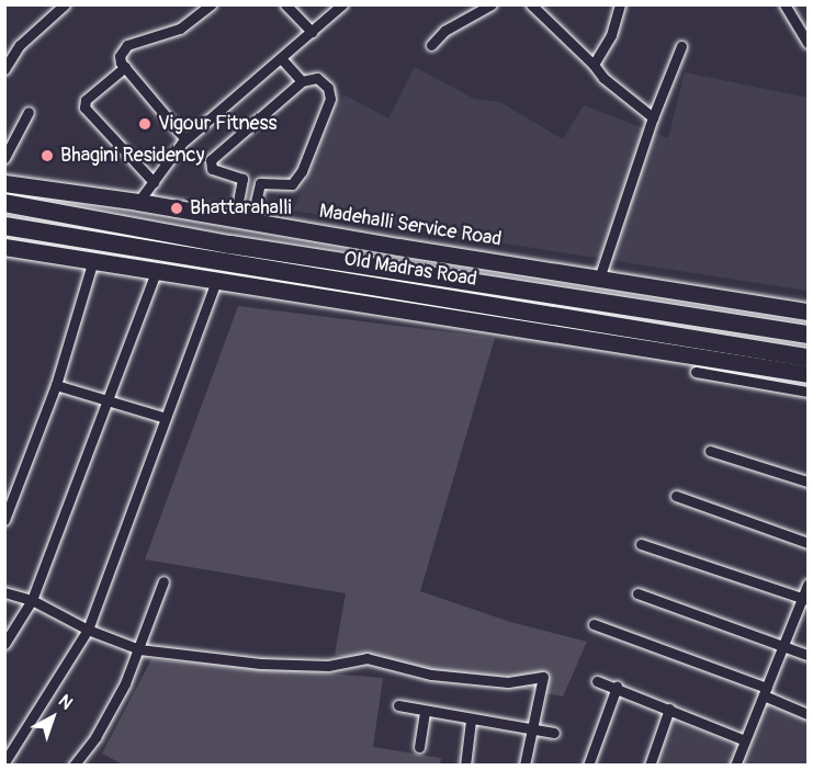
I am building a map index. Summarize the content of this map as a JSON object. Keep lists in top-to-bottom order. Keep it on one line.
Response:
{"streets":{"highway":["Old Madras Road"],"main road":["Madehalli Service Road"]},"places":["Vigour Fitness","Bhagini Residency","Bhattarahalli"],"north":"top right"}
